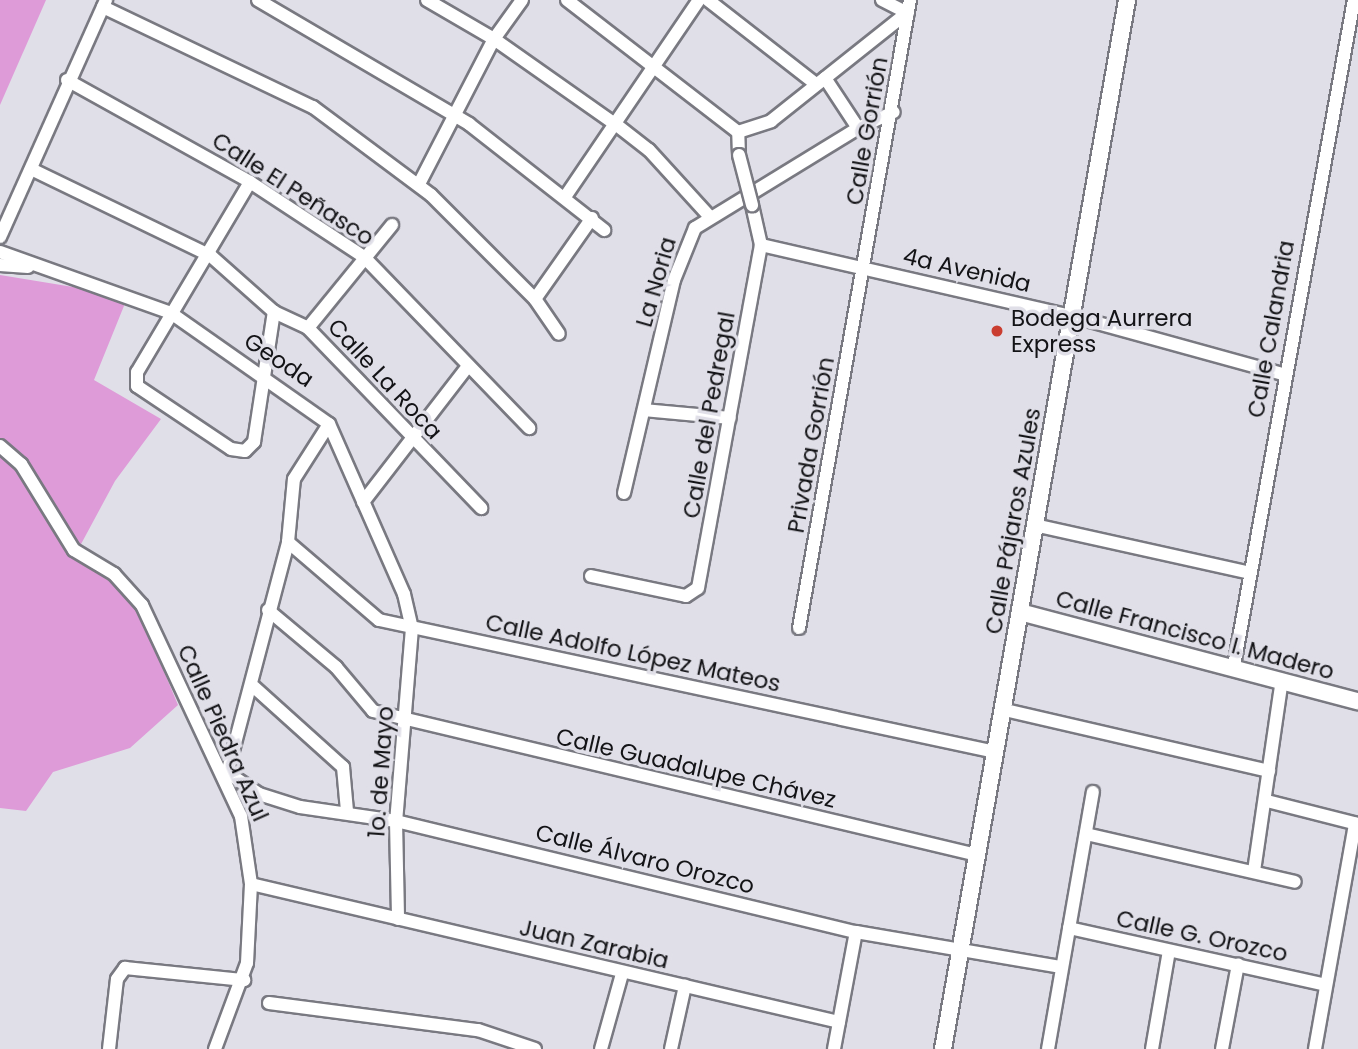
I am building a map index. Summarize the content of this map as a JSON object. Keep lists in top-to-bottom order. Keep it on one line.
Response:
{"streets":{"street":["Calle Gorrión","Calle El Peñasco","4a Avenida","La Noria","Calle Calandria","Geoda","Calle La Roca","Calle del Pedregal","Privada Gorrión","Calle Pájaros Azules","Calle Francisco I. Madero","Calle Adolfo López Mateos","Calle Piedra Azul","Calle Guadalupe Chávez","1o. de Mayo","Calle Álvaro Orozco","Calle G. Orozco","Juan Zarabia"]},"crossings":[["Calle Gorrión","4a Avenida"],["Calle Gorrión","La Noria"],["Calle Gorrión","Privada Gorrión"],["4a Avenida","Calle Calandria"],["4a Avenida","Calle del Pedregal"],["4a Avenida","Privada Gorrión"],["4a Avenida","Calle Pájaros Azules"],["Calle Calandria","Calle Francisco I. Madero"],["Geoda","Calle Adolfo López Mateos"],["Geoda","1o. de Mayo"],["Calle Pájaros Azules","Calle Francisco I. Madero"],["Calle Pájaros Azules","Calle Adolfo López Mateos"],["Calle Pájaros Azules","Calle Guadalupe Chávez"],["Calle Pájaros Azules","Calle Álvaro Orozco"],["Calle Adolfo López Mateos","1o. de Mayo"],["Calle Piedra Azul","Calle Álvaro Orozco"],["Calle Piedra Azul","Juan Zarabia"],["Calle Guadalupe Chávez","1o. de Mayo"],["1o. de Mayo","Calle Álvaro Orozco"],["1o. de Mayo","Juan Zarabia"]],"places":["Bodega Aurrera Express"]}
